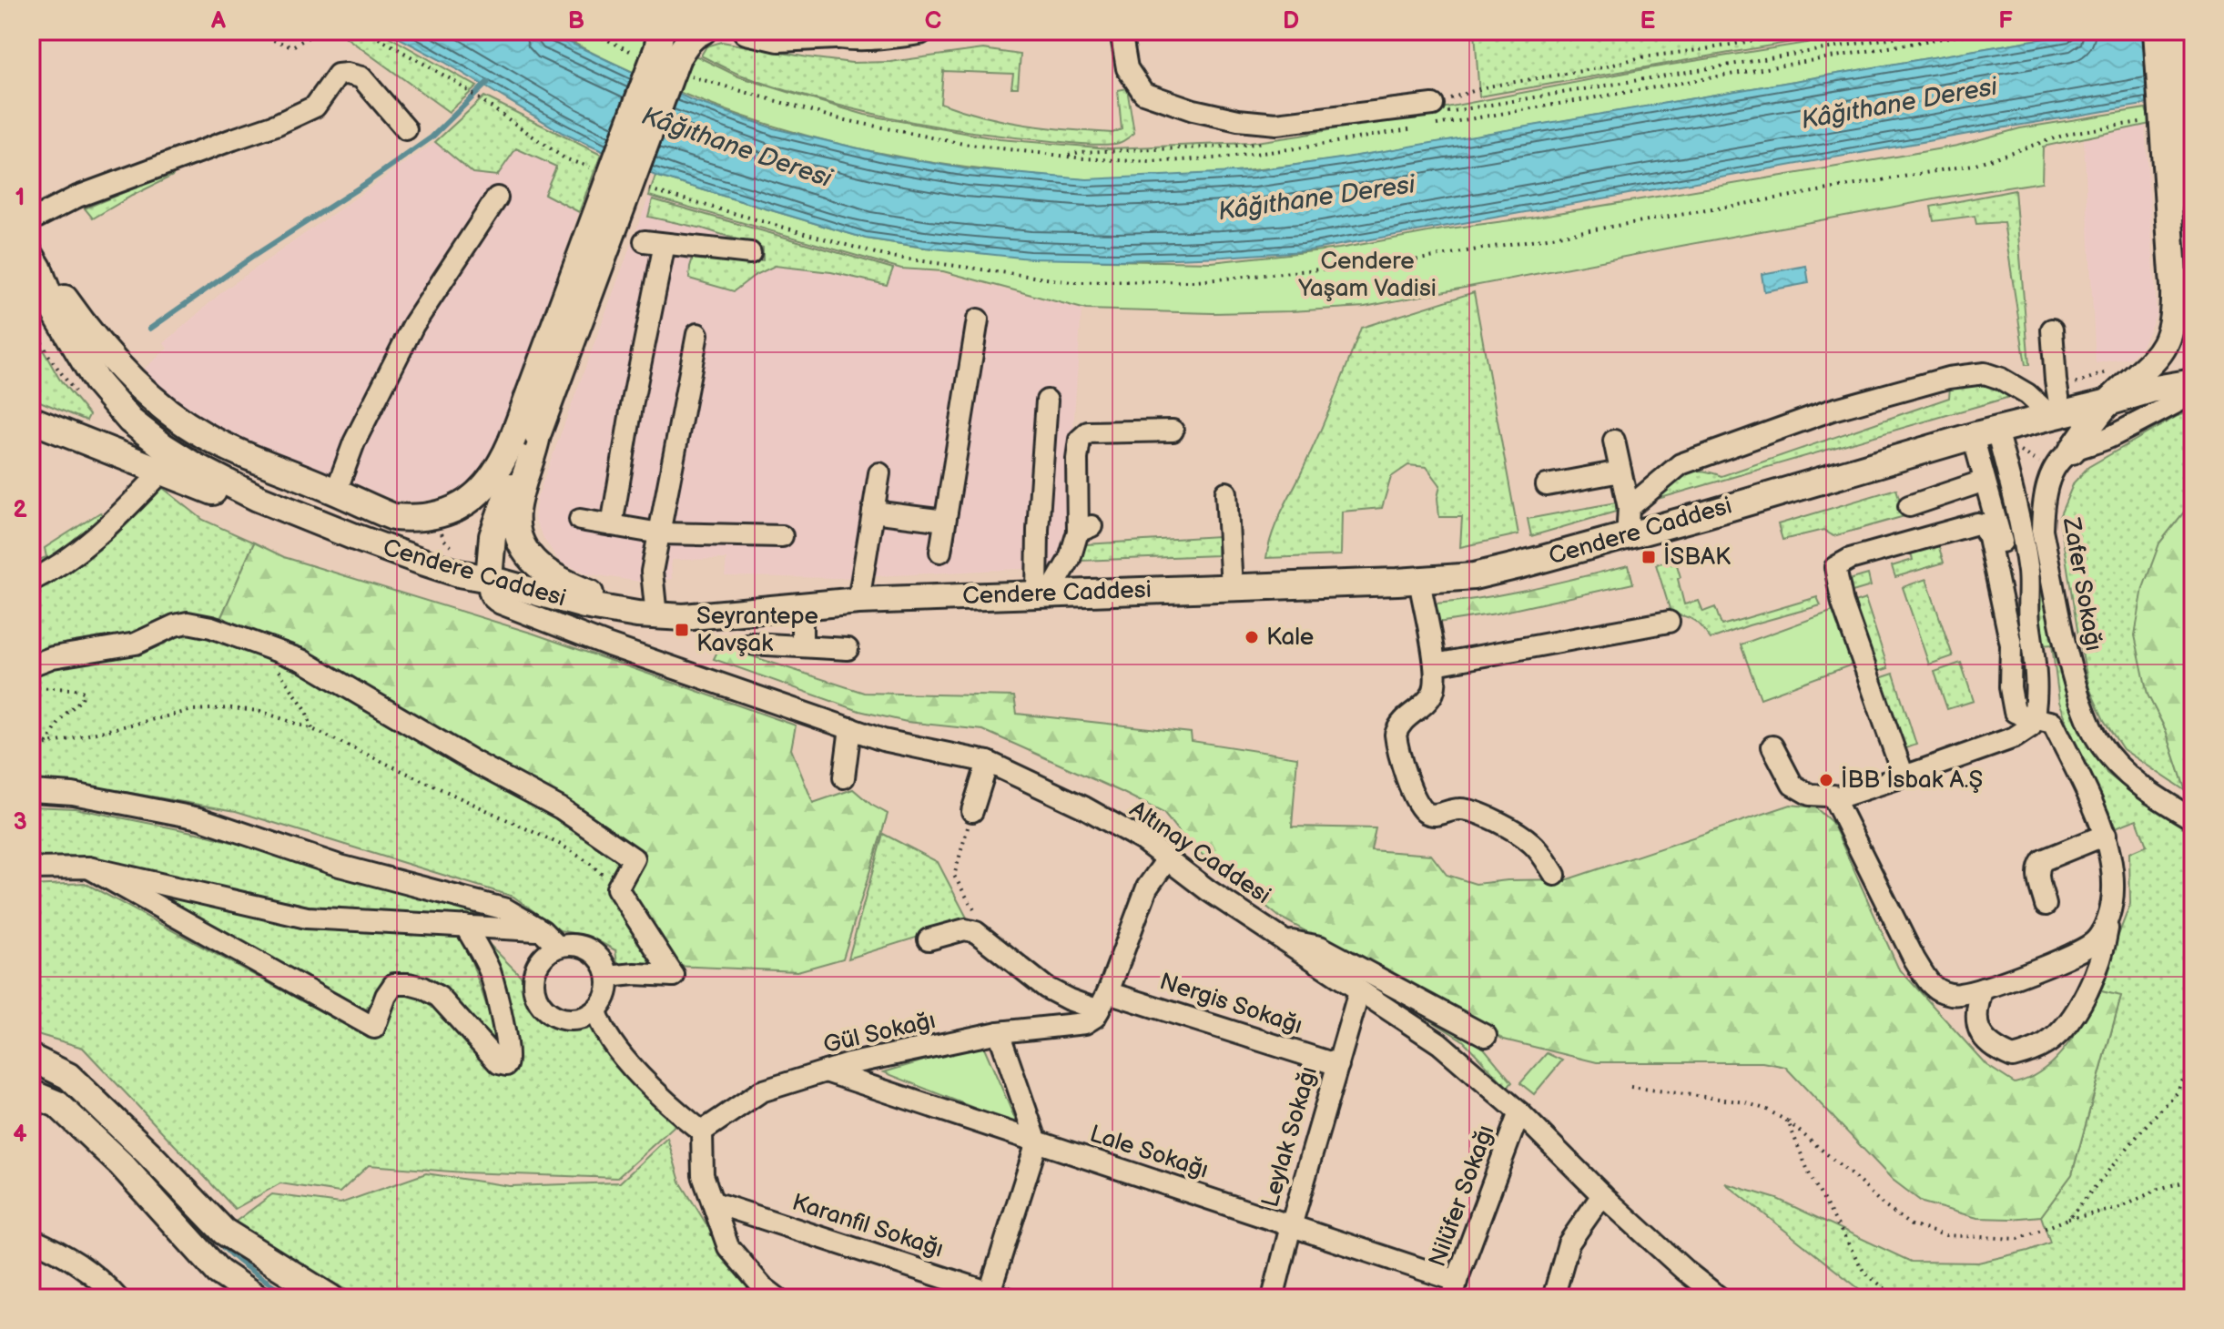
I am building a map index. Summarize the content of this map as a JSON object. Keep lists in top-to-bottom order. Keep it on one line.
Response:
{"streets":{"main road":["Cendere Caddesi"],"street":["Zafer Sokağı","Altınay Caddesi","Nergis Sokağı","Gül Sokağı","Leylak Sokağı","Lale Sokağı","Nilüfer Sokağı","Karanfil Sokağı"]},"crossings":[["Cendere Caddesi","Altınay Caddesi"],["Altınay Caddesi","Leylak Sokağı"],["Altınay Caddesi","Nilüfer Sokağı"],["Nergis Sokağı","Gül Sokağı"],["Nergis Sokağı","Leylak Sokağı"],["Gül Sokağı","Lale Sokağı"],["Leylak Sokağı","Lale Sokağı"],["Lale Sokağı","Nilüfer Sokağı"]],"water":["Kâğıthane Deresi"],"parks":["Cendere Yaşam Vadisi"],"places":{"transit":["İSBAK","Seyrantepe Kavşak"],"other":["Kale","İBB İsbak A.Ş"]},"grid":{"columns":["A","B","C","D","E","F"],"rows":["1","2","3","4"]}}
